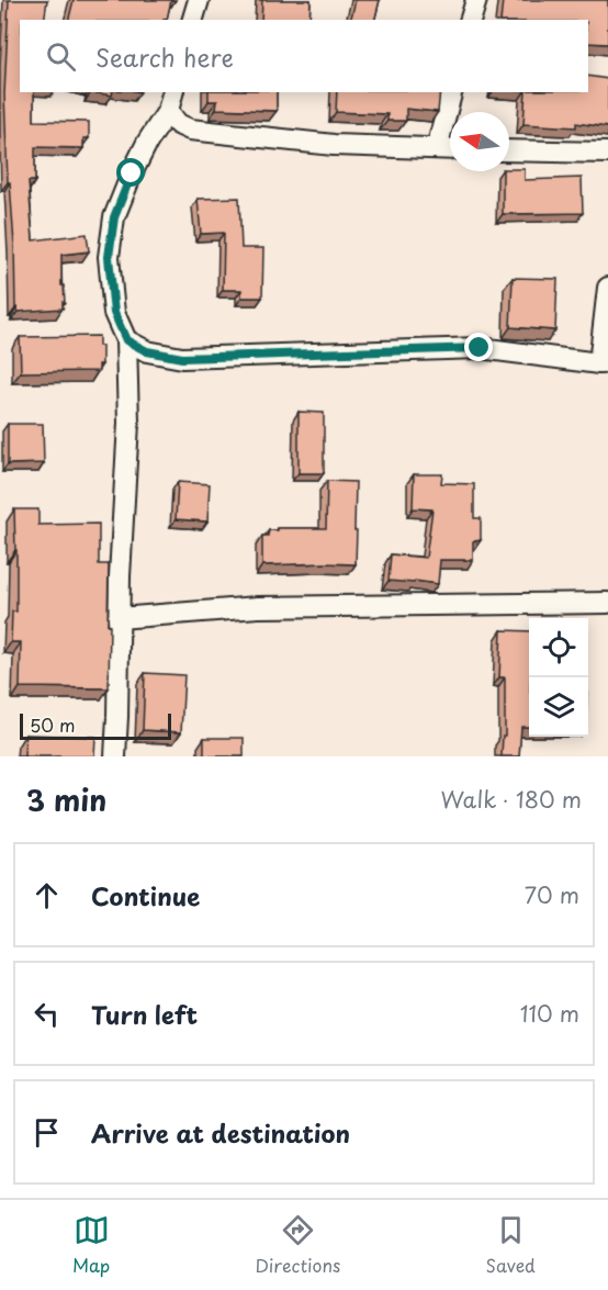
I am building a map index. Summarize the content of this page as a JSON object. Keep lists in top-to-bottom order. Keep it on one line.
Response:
{"scale_bar":"50 m","north":"left","page":{"search":"Search here","scale":"50 m","heading":["3 min","Walk · 180 m"],"list":[["Continue","70 m"],["Turn left","110 m"],"Arrive at destination"],"nav":["Map","Directions","Saved"]}}
